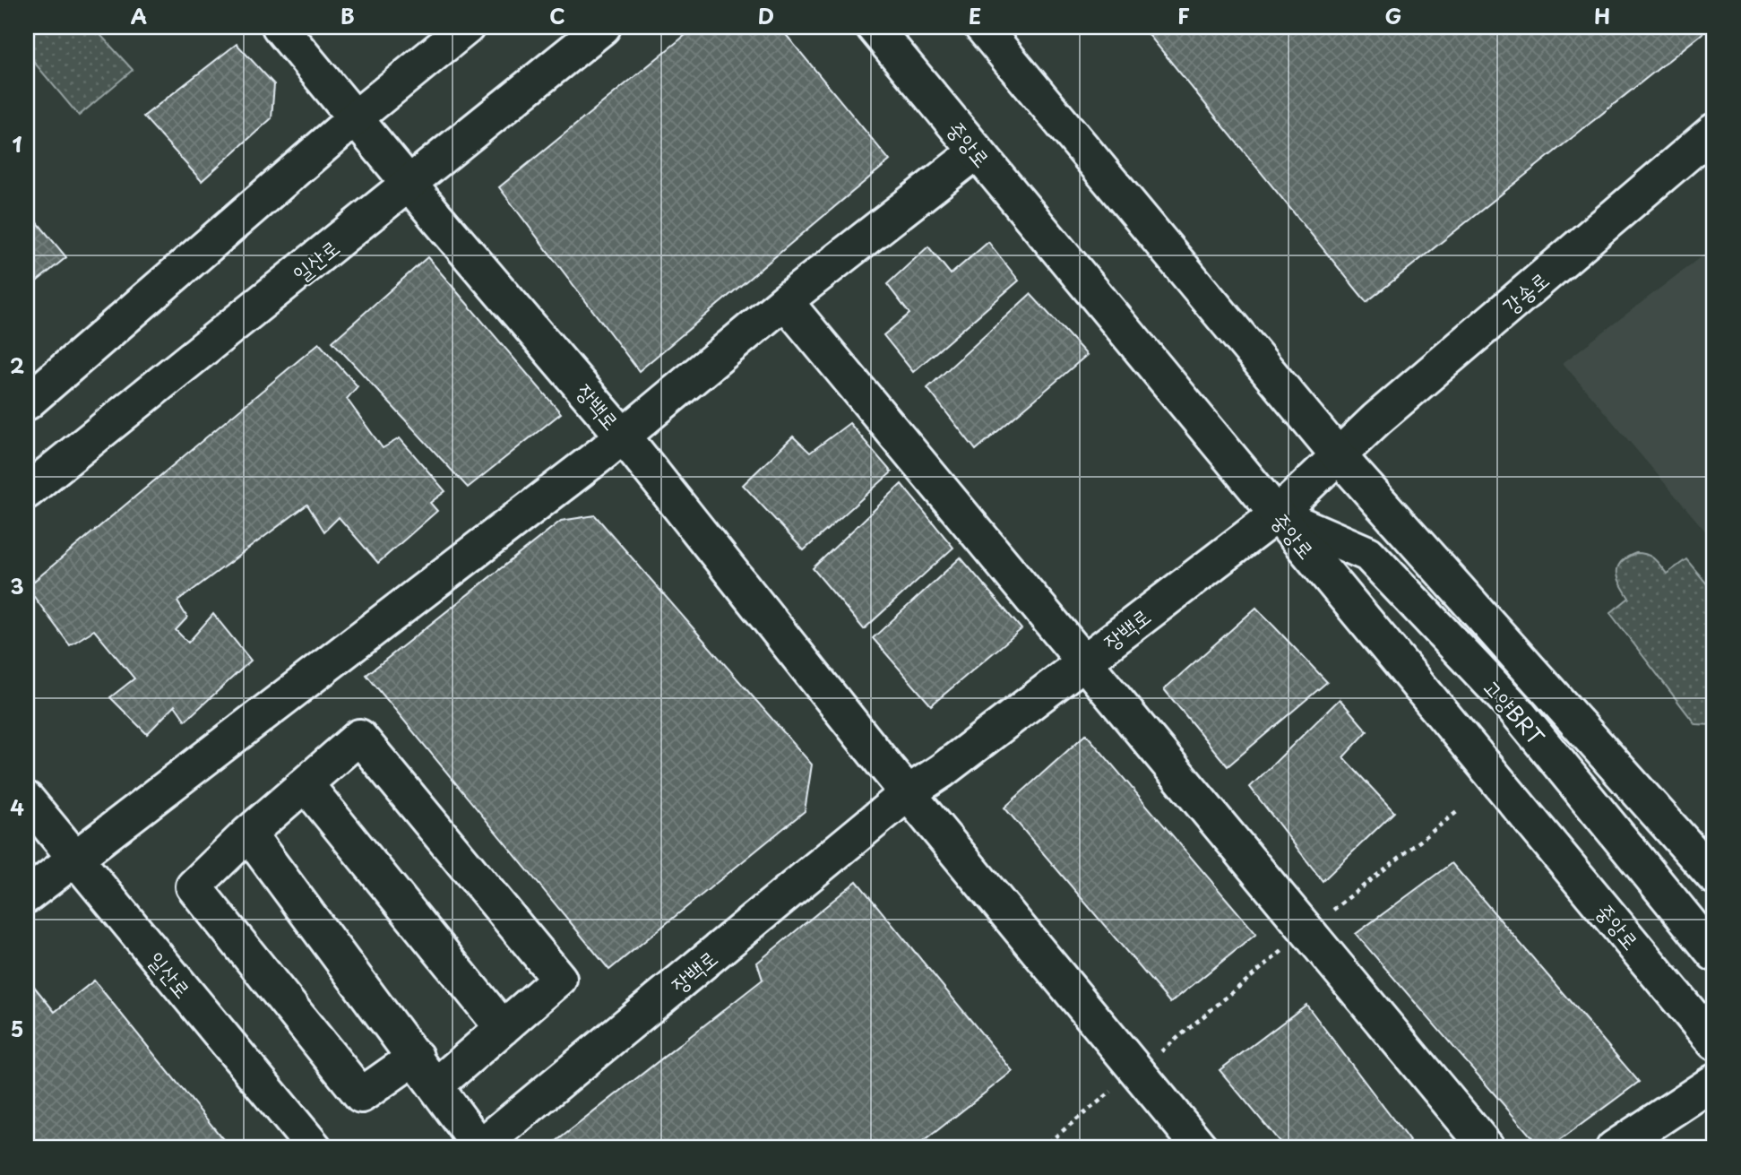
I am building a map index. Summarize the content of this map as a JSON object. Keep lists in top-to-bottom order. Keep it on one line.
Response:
{"streets":{"street":["중앙로","일산로","강송로","장백로","고양BRT"]},"crossings":[["중앙로","장백로"],["중앙로","고양BRT"],["일산로","장백로"],["강송로","장백로"],["장백로","고양BRT"]],"grid":{"columns":["A","B","C","D","E","F","G","H"],"rows":["1","2","3","4","5"]}}
